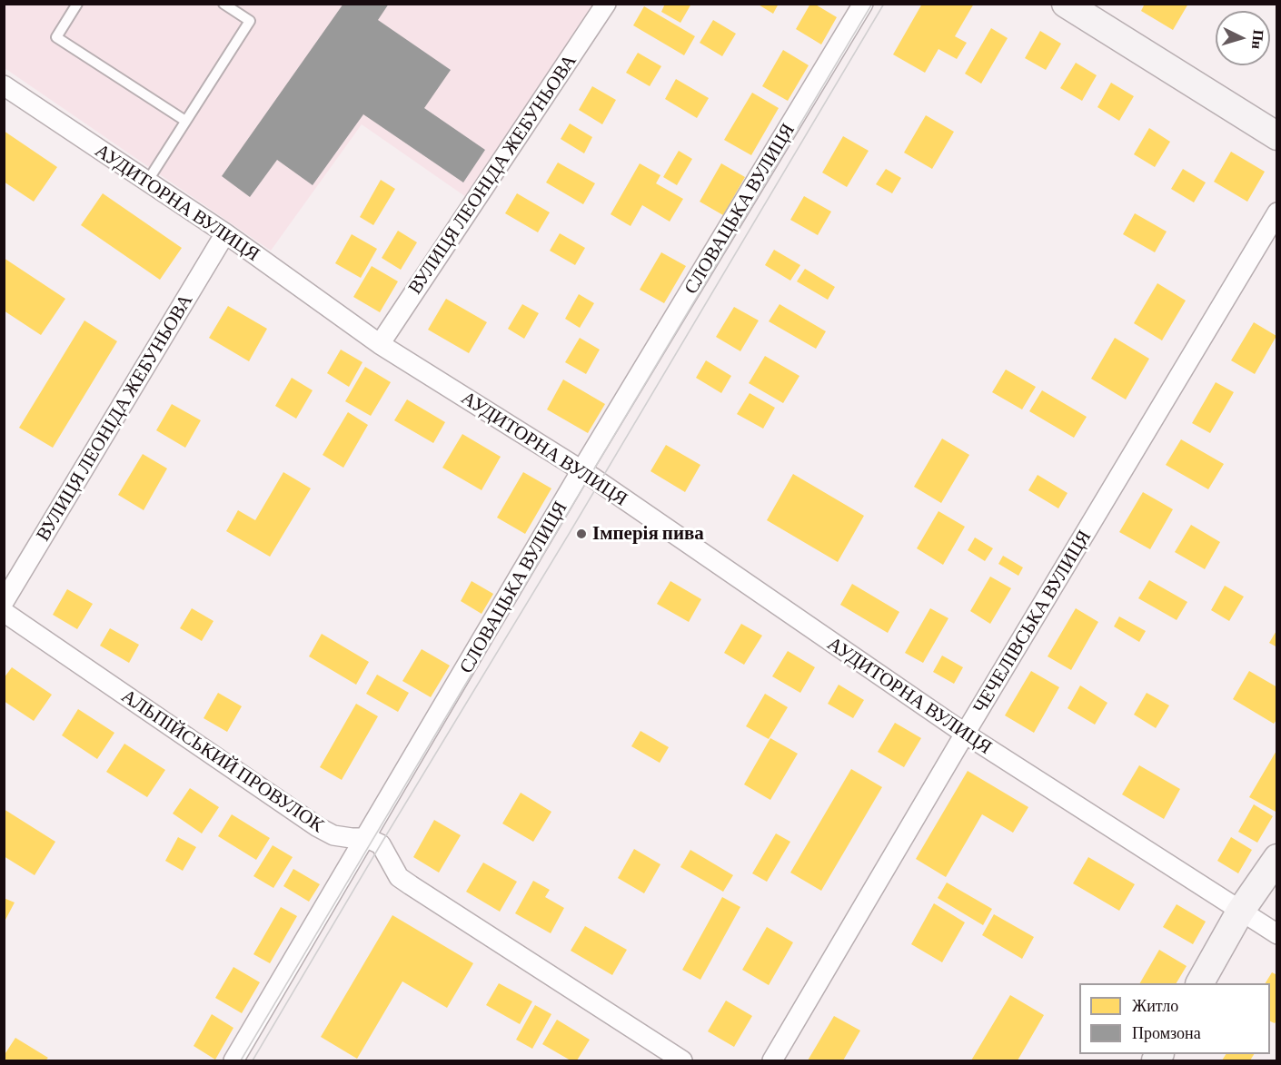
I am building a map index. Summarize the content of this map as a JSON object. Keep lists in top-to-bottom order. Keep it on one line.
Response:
{"streets":{"street":["ВУЛИЦЯ ЛЕОНІДА ЖЕБУНЬОВА","АУДИТОРНА ВУЛИЦЯ","СЛОВАЦЬКА ВУЛИЦЯ","ЧЕЧЕЛІВСЬКА ВУЛИЦЯ","АЛЬПІЙСЬКИЙ ПРОВУЛОК"]},"crossings":[["ВУЛИЦЯ ЛЕОНІДА ЖЕБУНЬОВА","АУДИТОРНА ВУЛИЦЯ"],["АУДИТОРНА ВУЛИЦЯ","СЛОВАЦЬКА ВУЛИЦЯ"],["АУДИТОРНА ВУЛИЦЯ","ЧЕЧЕЛІВСЬКА ВУЛИЦЯ"],["СЛОВАЦЬКА ВУЛИЦЯ","АЛЬПІЙСЬКИЙ ПРОВУЛОК"]],"places":["Імперія пива"],"legend":["Житло","Промзона"],"north":"right"}
